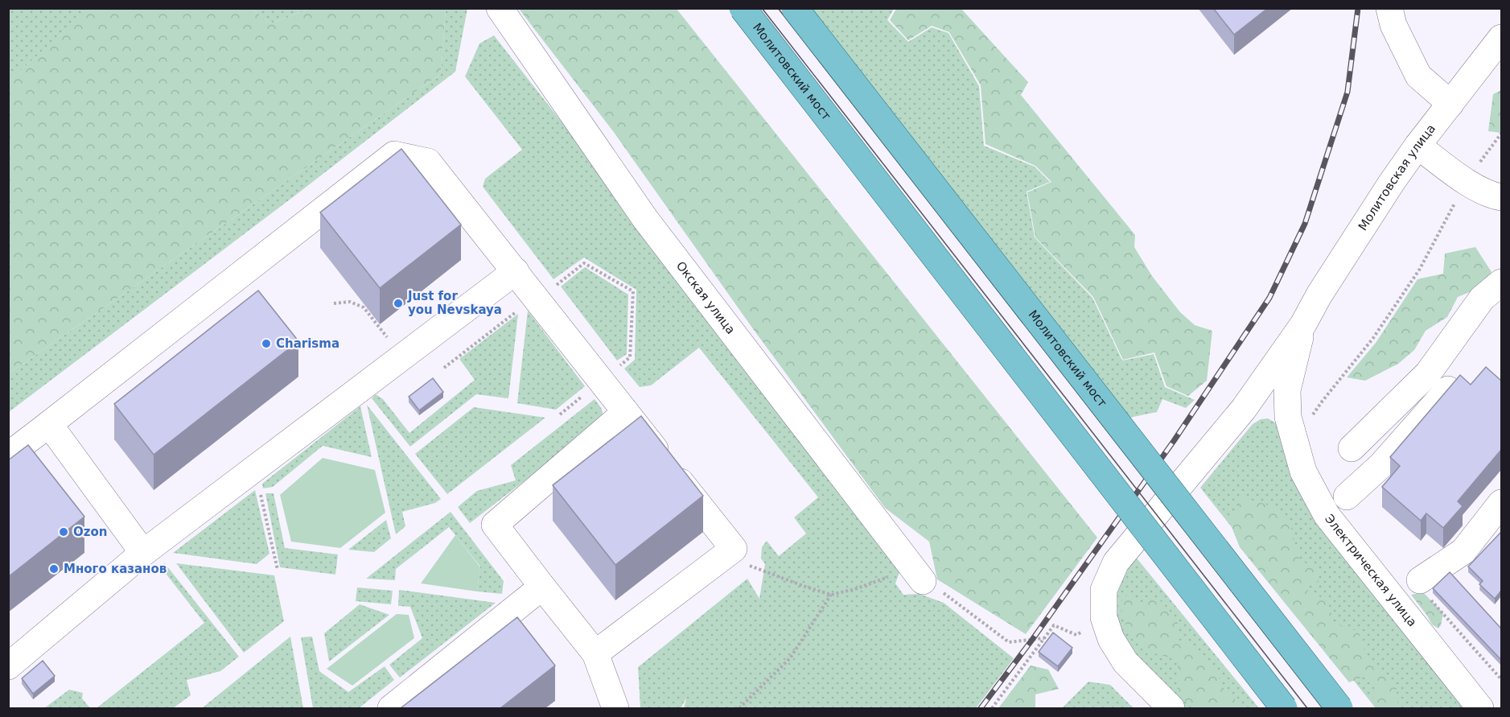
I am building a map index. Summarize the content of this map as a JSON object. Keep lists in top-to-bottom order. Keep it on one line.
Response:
{"streets":{"main road":["Молитовский мост"],"street":["Молитовская улица","Окская улица","Электрическая улица"]},"crossings":[["Молитовская улица","Электрическая улица"]],"places":["Just for you Nevskaya","Charisma","Ozon","Много казанов"]}
